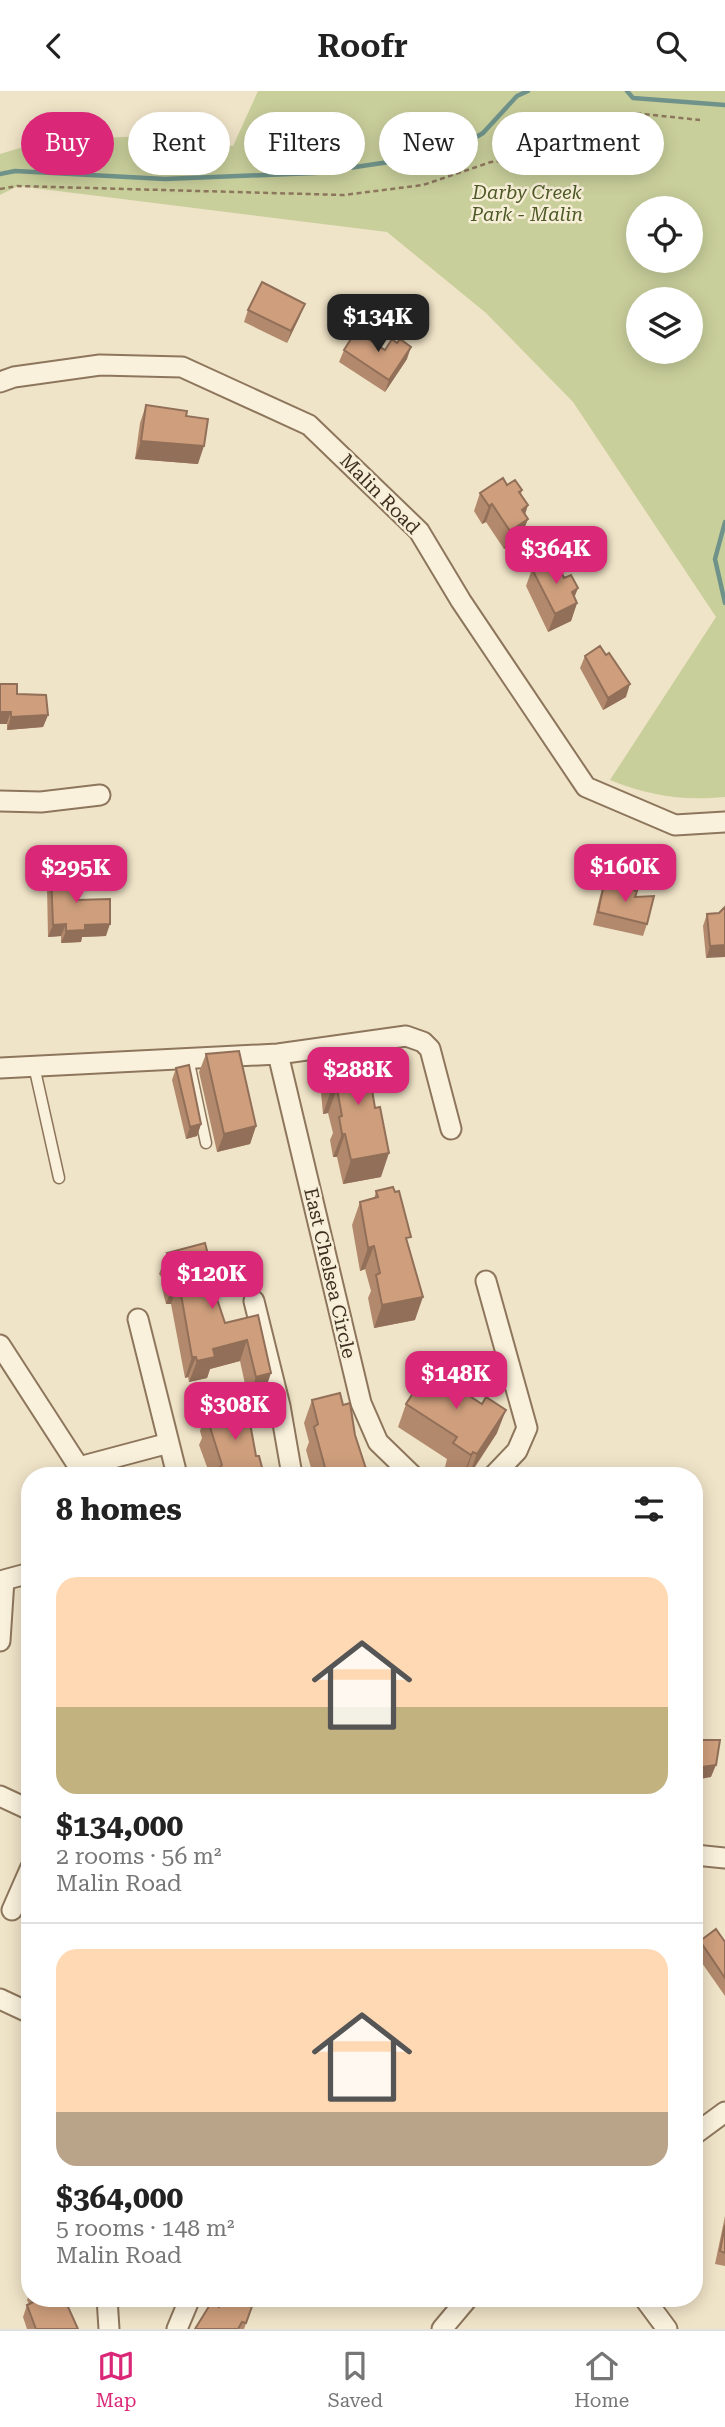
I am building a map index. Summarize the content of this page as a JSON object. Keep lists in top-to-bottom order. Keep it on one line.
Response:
{"streets":{"street":["Malin Road","East Chelsea Circle"]},"parks":["Darby Creek Park - Malin"],"page":{"header":"Roofr","chip":["Buy","Rent","Filters","New","Apartment"],"price":["$134K","$364K","$160K","$295K","$288K","$120K","$148K","$308K"],"heading":"8 homes","list":[{"name":"$134,000","note":"2 rooms · 56 m² · Malin Road"},{"name":"$364,000","note":"5 rooms · 148 m² · Malin Road"}],"tabs":["Map","Saved","Home"]}}
